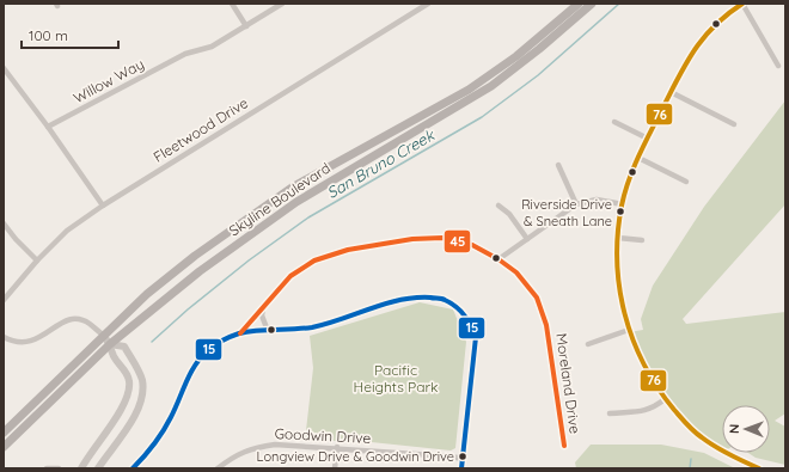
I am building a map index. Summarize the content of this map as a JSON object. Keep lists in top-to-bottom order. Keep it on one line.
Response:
{"streets":{"main road":["Skyline Boulevard"],"street":["Willow Way","Fleetwood Drive","Moreland Drive","Goodwin Drive"]},"water":["San Bruno Creek"],"parks":["Pacific Heights Park"],"places":["Riverside Drive & Sneath Lane","Longview Drive & Goodwin Drive"],"lines":["transit line 76","transit line 45","transit line 15"],"scale_bar":"100 m","north":"left"}
